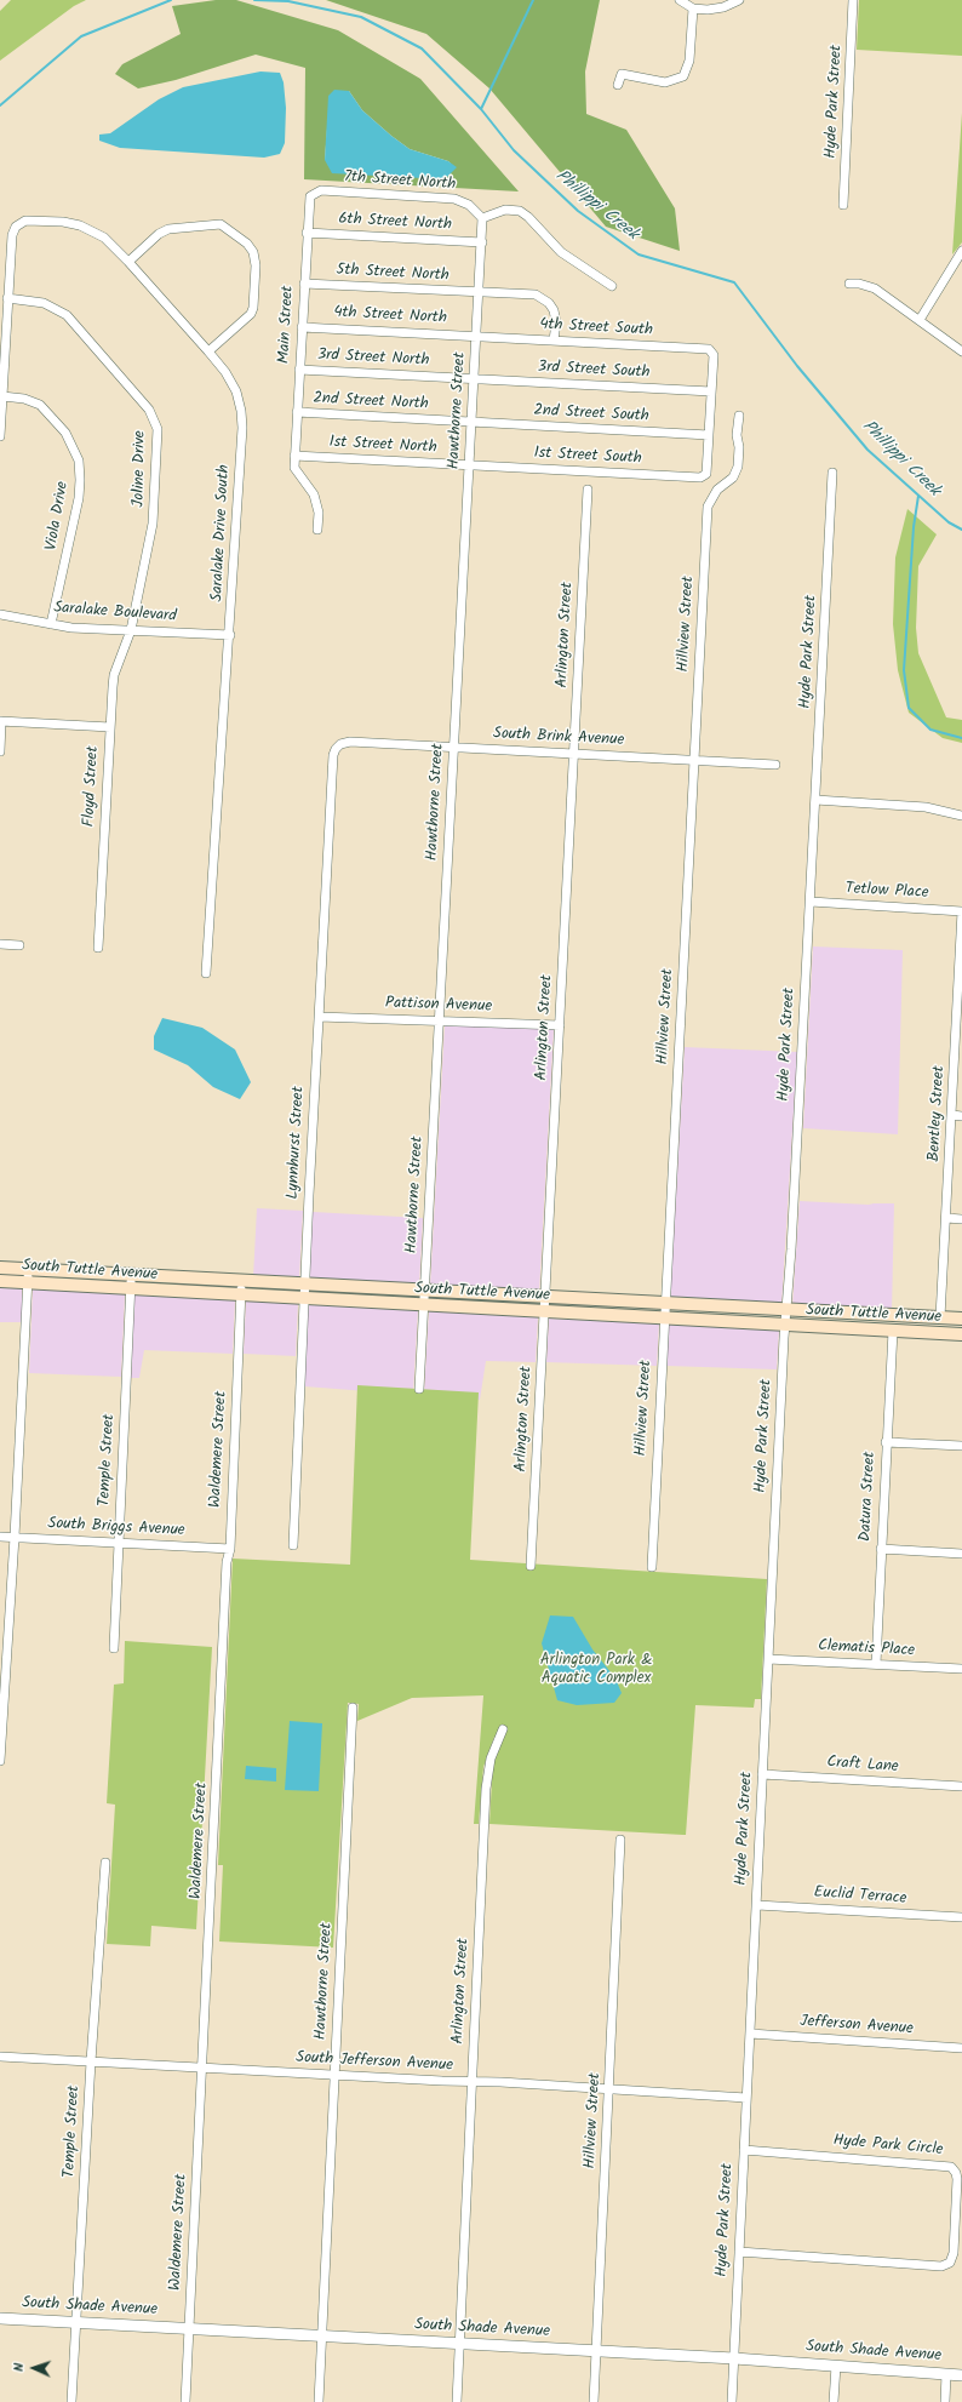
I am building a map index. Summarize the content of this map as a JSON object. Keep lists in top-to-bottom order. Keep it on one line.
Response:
{"streets":{"main road":["South Tuttle Avenue"],"street":["Hyde Park Street","7th Street North","6th Street North","5th Street North","4th Street North","Main Street","4th Street South","3rd Street North","3rd Street South","2nd Street North","Hawthorne Street","2nd Street South","1st Street North","1st Street South","Joline Drive","Viola Drive","Saralake Drive South","Saralake Boulevard","Hillview Street","Arlington Street","South Brink Avenue","Floyd Street","Tetlow Place","Pattison Avenue","Bentley Street","Lynnhurst Street","Waldemere Street","Temple Street","Datura Street","South Briggs Avenue","Clematis Place","Craft Lane","Euclid Terrace","Jefferson Avenue","South Jefferson Avenue","Hyde Park Circle","South Shade Avenue"]},"crossings":[["Hyde Park Street","Tetlow Place"],["Hyde Park Street","South Tuttle Avenue"],["Hyde Park Street","Clematis Place"],["Hyde Park Street","Craft Lane"],["Hyde Park Street","Euclid Terrace"],["Hyde Park Street","Jefferson Avenue"],["Hyde Park Street","South Jefferson Avenue"],["Hyde Park Street","Hyde Park Circle"],["Hyde Park Street","South Shade Avenue"],["7th Street North","Main Street"],["7th Street North","Hawthorne Street"],["6th Street North","Main Street"],["6th Street North","Hawthorne Street"],["5th Street North","Main Street"],["5th Street North","4th Street South"],["5th Street North","Hawthorne Street"],["4th Street North","Main Street"],["4th Street North","4th Street South"],["4th Street North","Hawthorne Street"],["Main Street","3rd Street North"],["Main Street","2nd Street North"],["Main Street","1st Street North"],["4th Street South","3rd Street South"],["4th Street South","Hawthorne Street"],["3rd Street North","3rd Street South"],["3rd Street North","Hawthorne Street"],["3rd Street South","Hawthorne Street"],["2nd Street North","Hawthorne Street"],["2nd Street North","2nd Street South"],["Hawthorne Street","2nd Street South"],["Hawthorne Street","1st Street North"],["Hawthorne Street","1st Street South"],["Hawthorne Street","South Brink Avenue"],["Hawthorne Street","Pattison Avenue"],["Hawthorne Street","South Tuttle Avenue"],["Hawthorne Street","South Jefferson Avenue"],["Hawthorne Street","South Shade Avenue"],["2nd Street South","1st Street South"],["1st Street North","1st Street South"],["Joline Drive","Saralake Drive South"],["Joline Drive","Saralake Boulevard"],["Joline Drive","Floyd Street"],["Viola Drive","Saralake Boulevard"],["Saralake Drive South","Saralake Boulevard"],["Saralake Boulevard","Floyd Street"],["Hillview Street","South Brink Avenue"],["Hillview Street","South Tuttle Avenue"],["Hillview Street","South Jefferson Avenue"],["Hillview Street","South Shade Avenue"],["Arlington Street","South Brink Avenue"],["Arlington Street","Pattison Avenue"],["Arlington Street","South Tuttle Avenue"],["Arlington Street","South Jefferson Avenue"],["Arlington Street","South Shade Avenue"],["South Brink Avenue","Lynnhurst Street"],["Tetlow Place","Bentley Street"],["Pattison Avenue","Lynnhurst Street"],["Bentley Street","South Tuttle Avenue"],["Lynnhurst Street","South Tuttle Avenue"],["South Tuttle Avenue","Waldemere Street"],["South Tuttle Avenue","Temple Street"],["South Tuttle Avenue","Datura Street"],["Waldemere Street","South Briggs Avenue"],["Waldemere Street","South Jefferson Avenue"],["Waldemere Street","South Shade Avenue"],["Temple Street","South Briggs Avenue"],["Temple Street","South Jefferson Avenue"],["Temple Street","South Shade Avenue"],["Datura Street","Clematis Place"]],"water":["Phillippi Creek"],"parks":["Arlington Park & Aquatic Complex"],"north":"left"}
